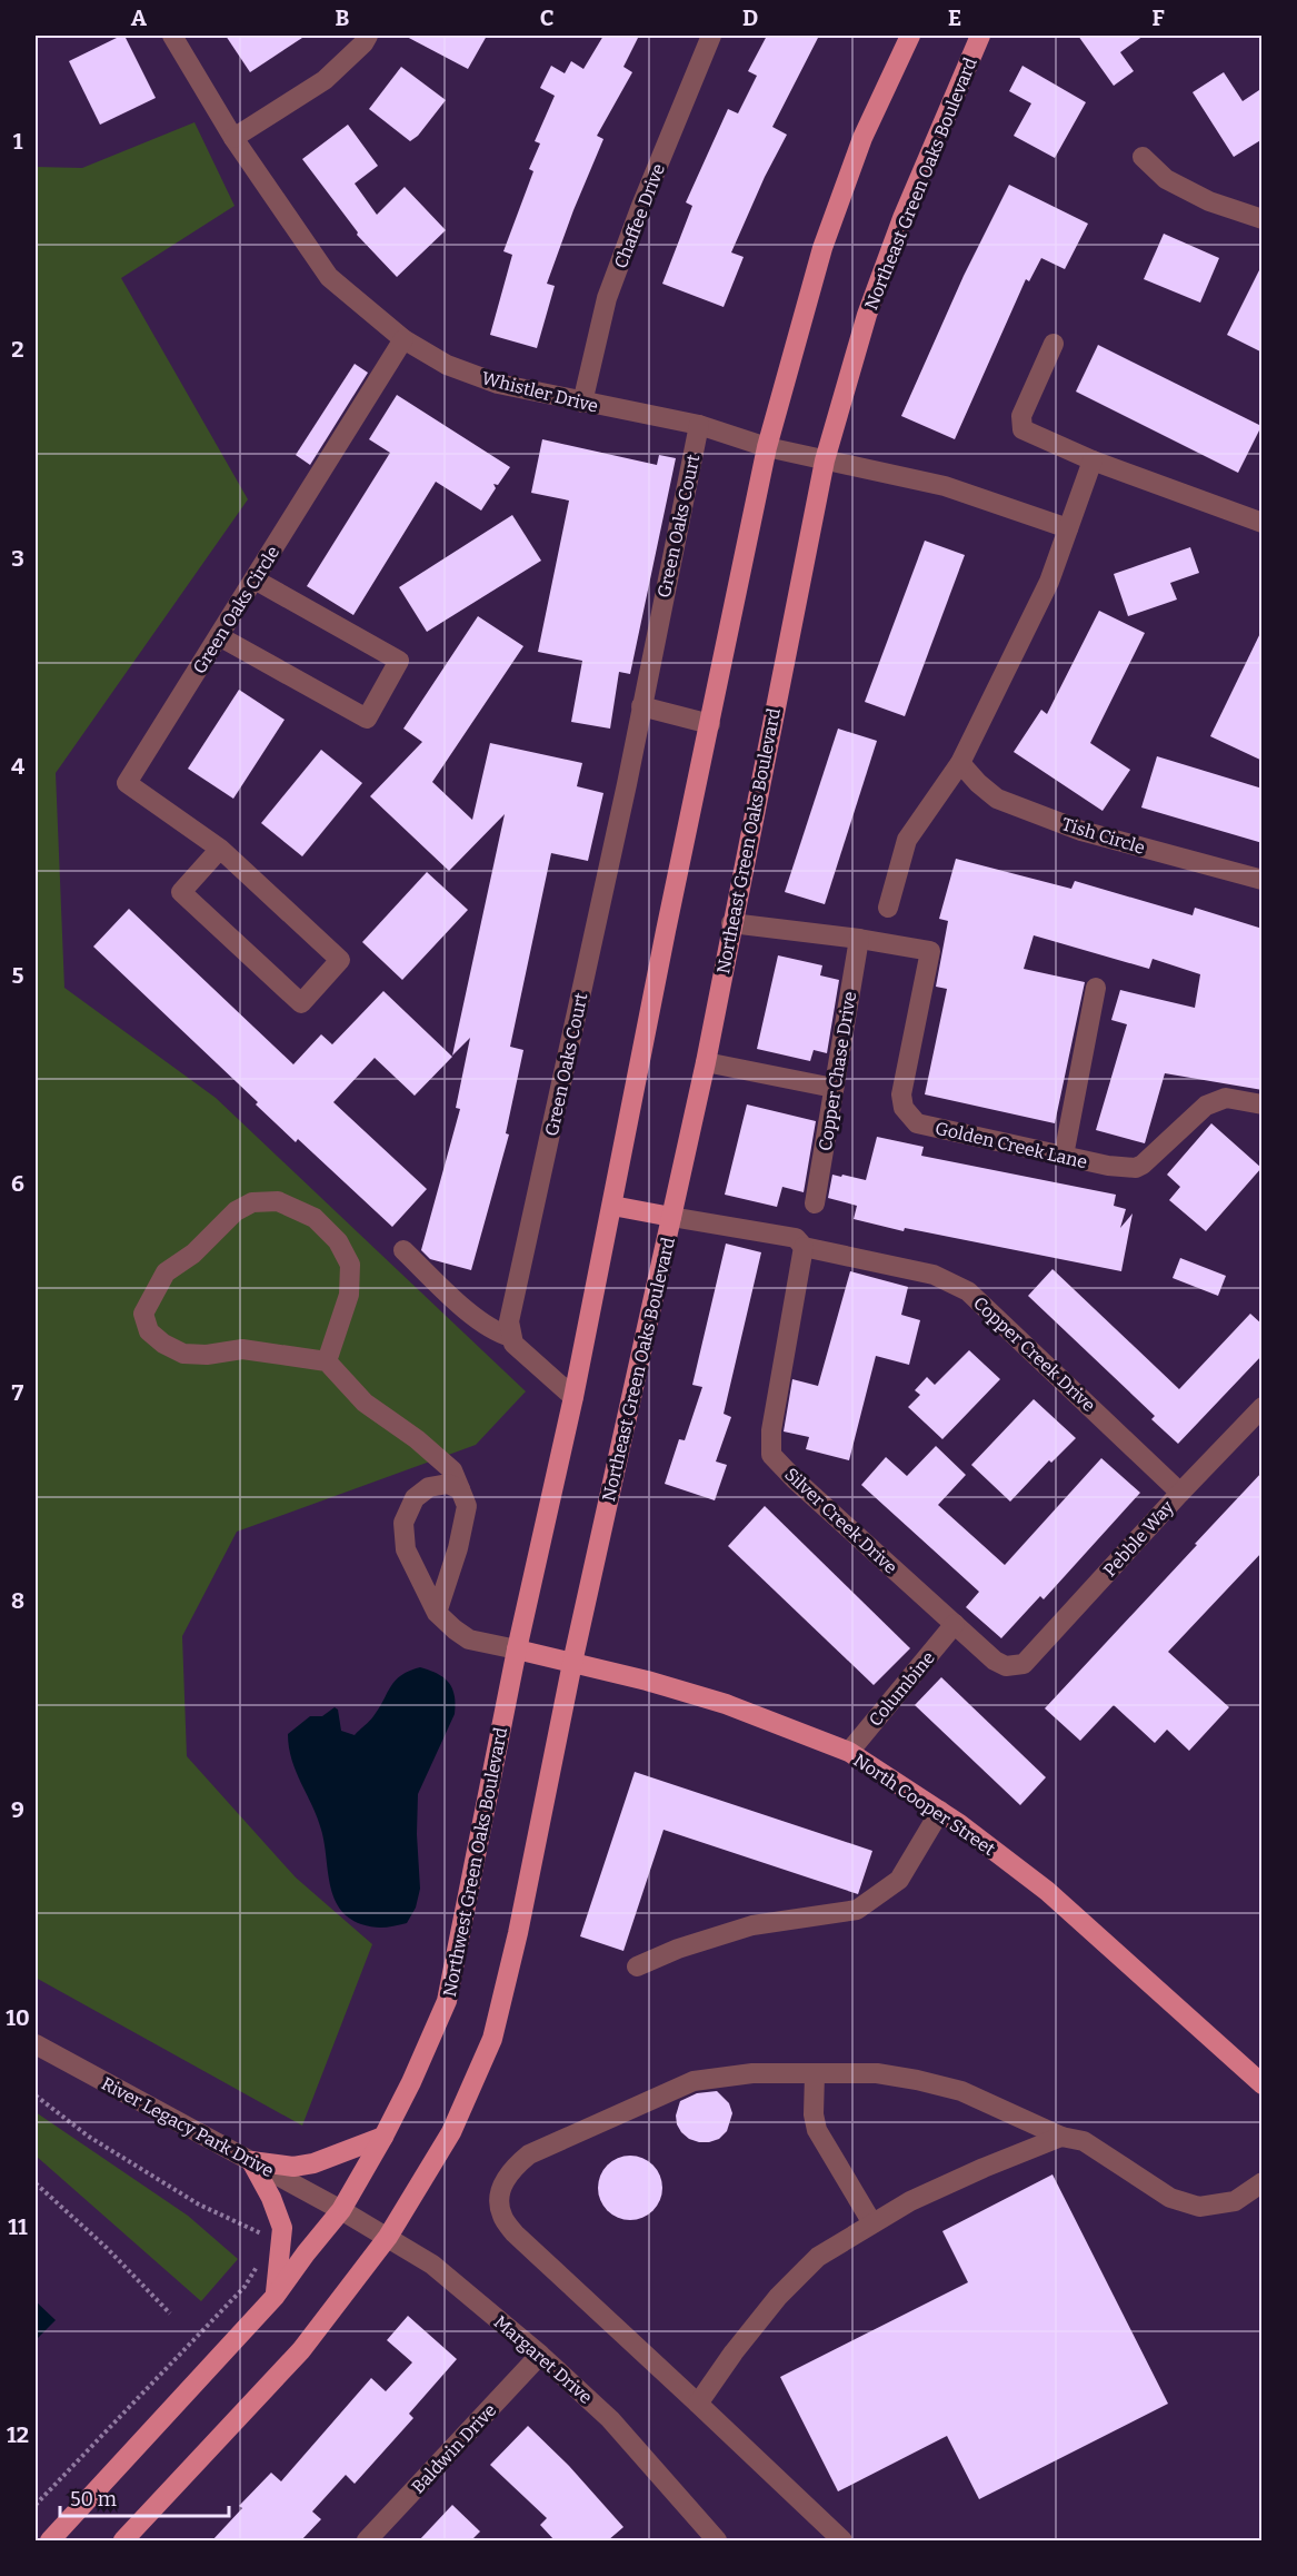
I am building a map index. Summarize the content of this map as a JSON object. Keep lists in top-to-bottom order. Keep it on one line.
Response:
{"streets":{"main road":["Northeast Green Oaks Boulevard","North Cooper Street","Northwest Green Oaks Boulevard"],"street":["Chaffee Drive","Whistler Drive","Green Oaks Court","Green Oaks Circle","Tish Circle","Copper Chase Drive","Golden Creek Lane","Copper Creek Drive","Silver Creek Drive","Pebble Way","Columbine","River Legacy Park Drive","Margaret Drive","Baldwin Drive"]},"crossings":[["Northeast Green Oaks Boulevard","Whistler Drive"],["Northeast Green Oaks Boulevard","Golden Creek Lane"],["Northeast Green Oaks Boulevard","Copper Creek Drive"],["Northeast Green Oaks Boulevard","North Cooper Street"],["Chaffee Drive","Whistler Drive"],["Whistler Drive","Green Oaks Court"],["Whistler Drive","Green Oaks Circle"],["Copper Chase Drive","Golden Creek Lane"],["Copper Creek Drive","Silver Creek Drive"],["Copper Creek Drive","Pebble Way"],["Silver Creek Drive","Pebble Way"],["Silver Creek Drive","Columbine"],["Columbine","North Cooper Street"],["North Cooper Street","Northwest Green Oaks Boulevard"],["Northwest Green Oaks Boulevard","River Legacy Park Drive"],["Northwest Green Oaks Boulevard","Margaret Drive"],["River Legacy Park Drive","Margaret Drive"],["Margaret Drive","Baldwin Drive"]],"scale_bar":"50 m","grid":{"columns":["A","B","C","D","E","F"],"rows":["1","2","3","4","5","6","7","8","9","10","11","12"]}}
